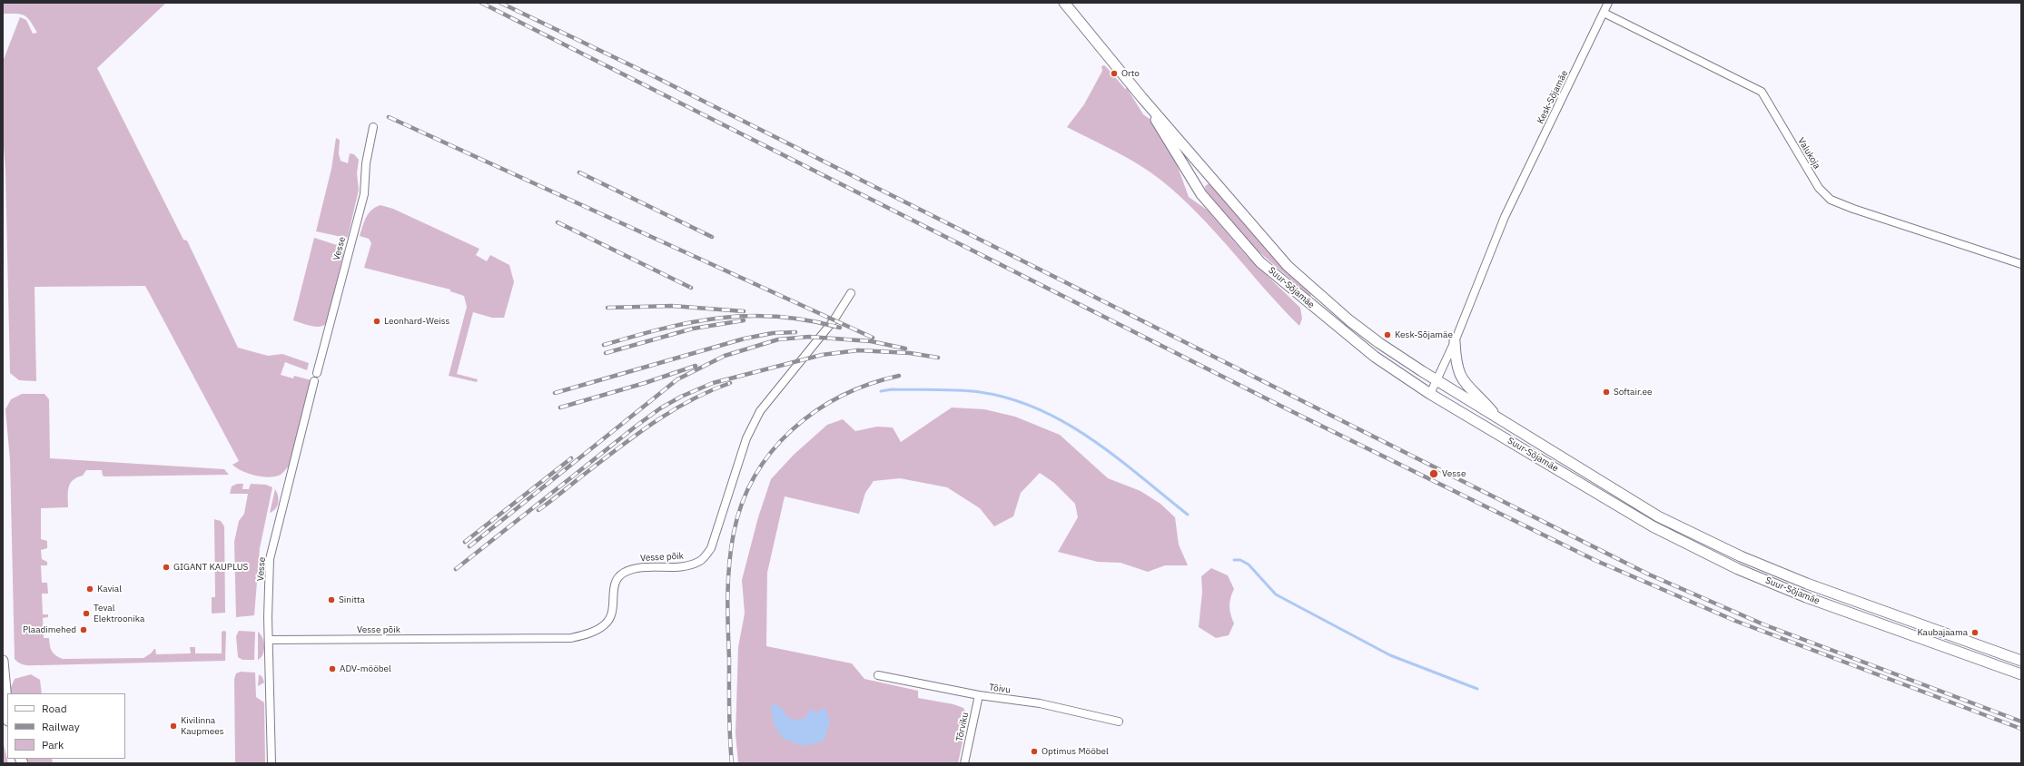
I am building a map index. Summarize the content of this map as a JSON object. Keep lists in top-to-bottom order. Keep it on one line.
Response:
{"streets":{"main road":["Suur-Sõjamäe"],"street":["Kesk-Sõjamäe","Valukoja","Vesse","Vesse põik","Tõivu","Tõrviku"]},"crossings":[["Kesk-Sõjamäe","Valukoja"],["Kesk-Sõjamäe","Suur-Sõjamäe"],["Vesse","Vesse põik"],["Tõivu","Tõrviku"]],"places":["Orto","Leonhard-Weiss","Kesk-Sõjamäe","Softair.ee","Vesse","GIGANT KAUPLUS","Kavial","Sinitta","Teval Elektroonika","Plaadimehed","Kaubajaama","ADV-mööbel","Kivilinna Kaupmees","Optimus Mööbel"],"legend":["Road","Railway","Park"]}
